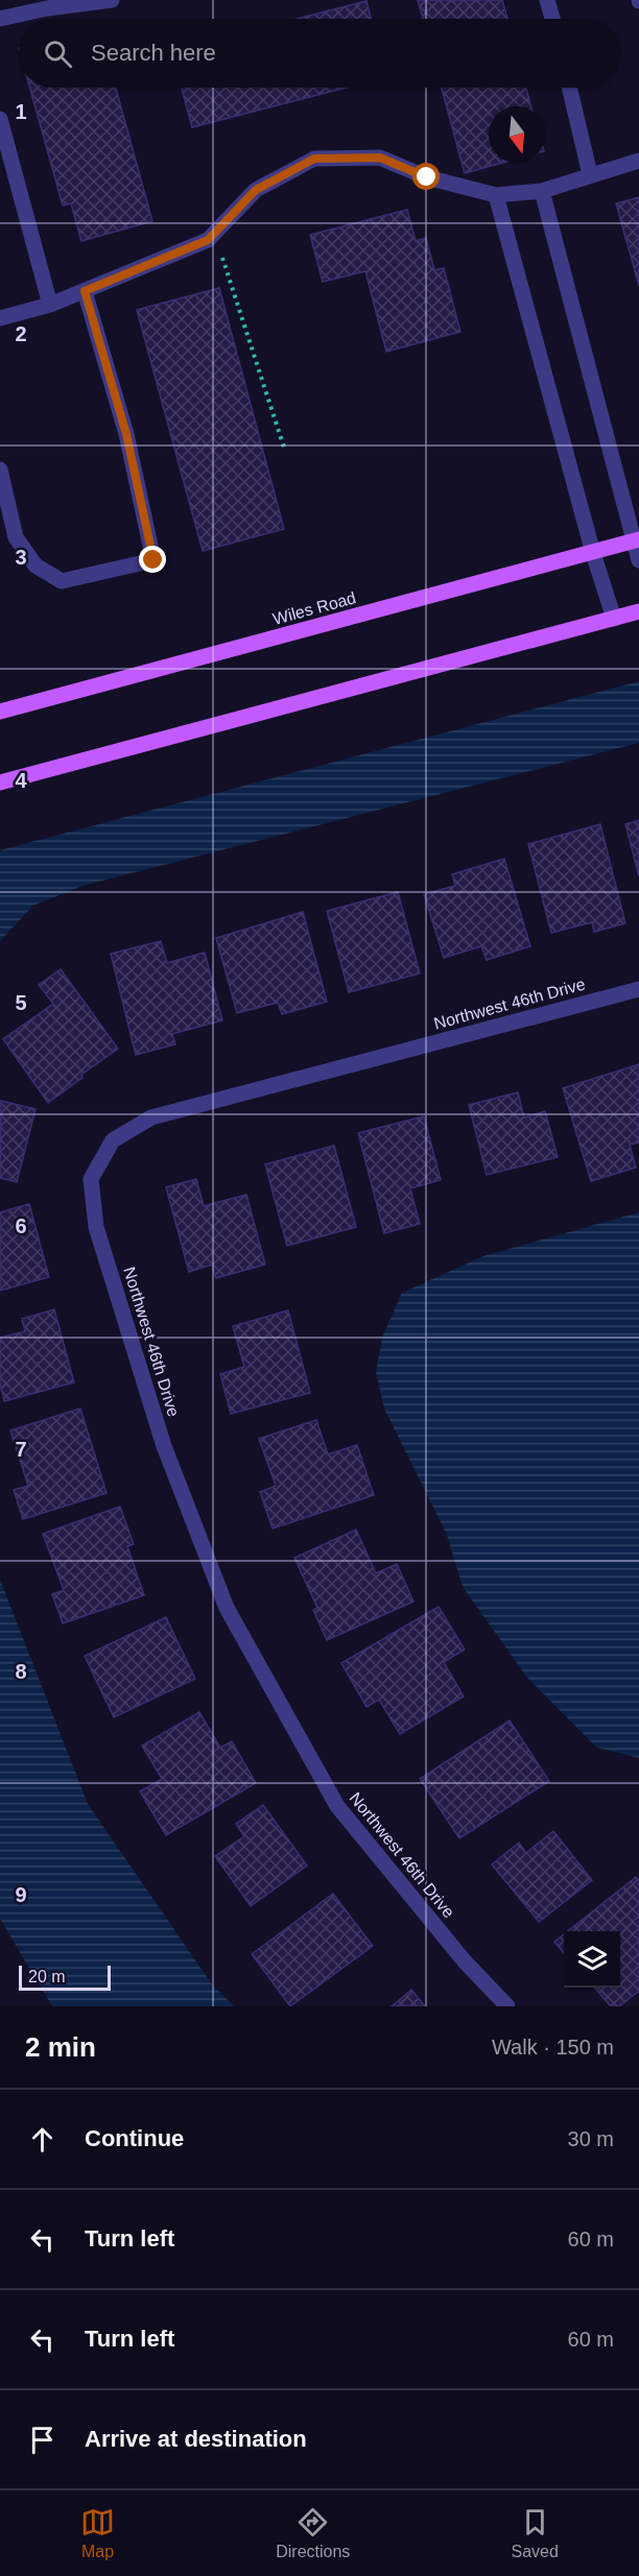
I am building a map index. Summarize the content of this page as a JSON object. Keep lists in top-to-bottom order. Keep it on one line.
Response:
{"streets":{"main road":["Wiles Road"],"street":["Northwest 46th Drive"]},"scale_bar":"20 m","north":"bottom","page":{"search":"Search here","scale":"20 m","heading":["2 min","Walk · 150 m"],"list":[["Continue","30 m"],["Turn left","60 m"],["Turn left","60 m"],"Arrive at destination"],"nav":["Map","Directions","Saved"]},"grid":{"rows":["1","2","3","4","5","6","7","8","9"]}}
